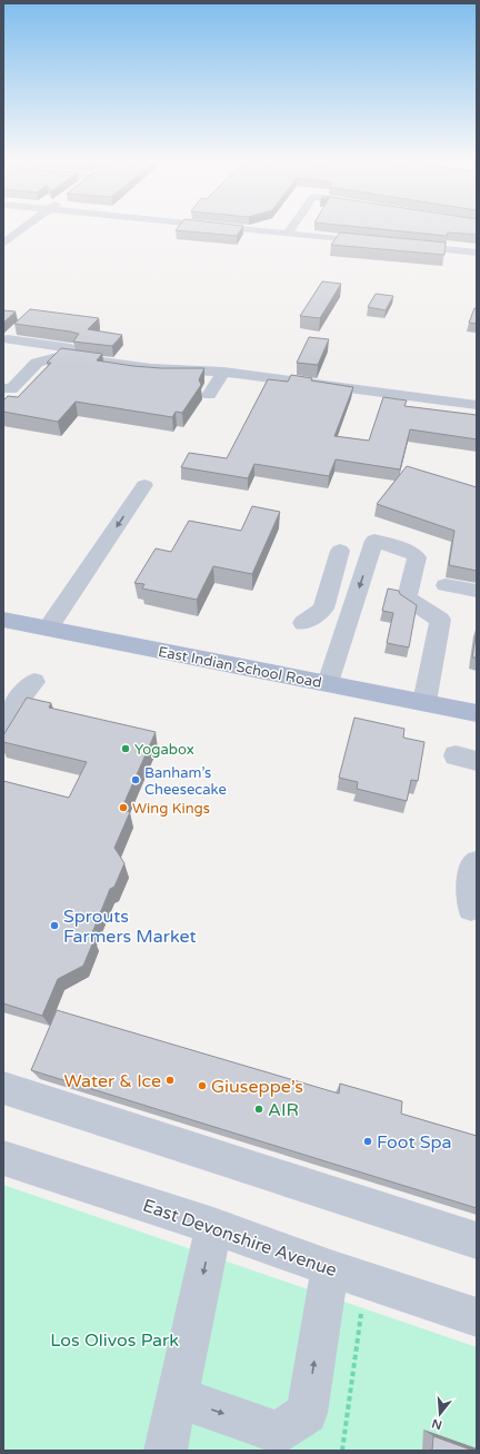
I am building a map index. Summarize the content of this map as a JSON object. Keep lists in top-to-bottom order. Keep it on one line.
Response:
{"streets":{"main road":["East Indian School Road"],"street":["East Devonshire Avenue"]},"parks":["Los Olivos Park"],"places":["Yogabox","Banham’s Cheesecake","Wing Kings","Sprouts Farmers Market","Water & Ice","Giuseppe’s","AIR","Foot Spa"],"north":"bottom"}
